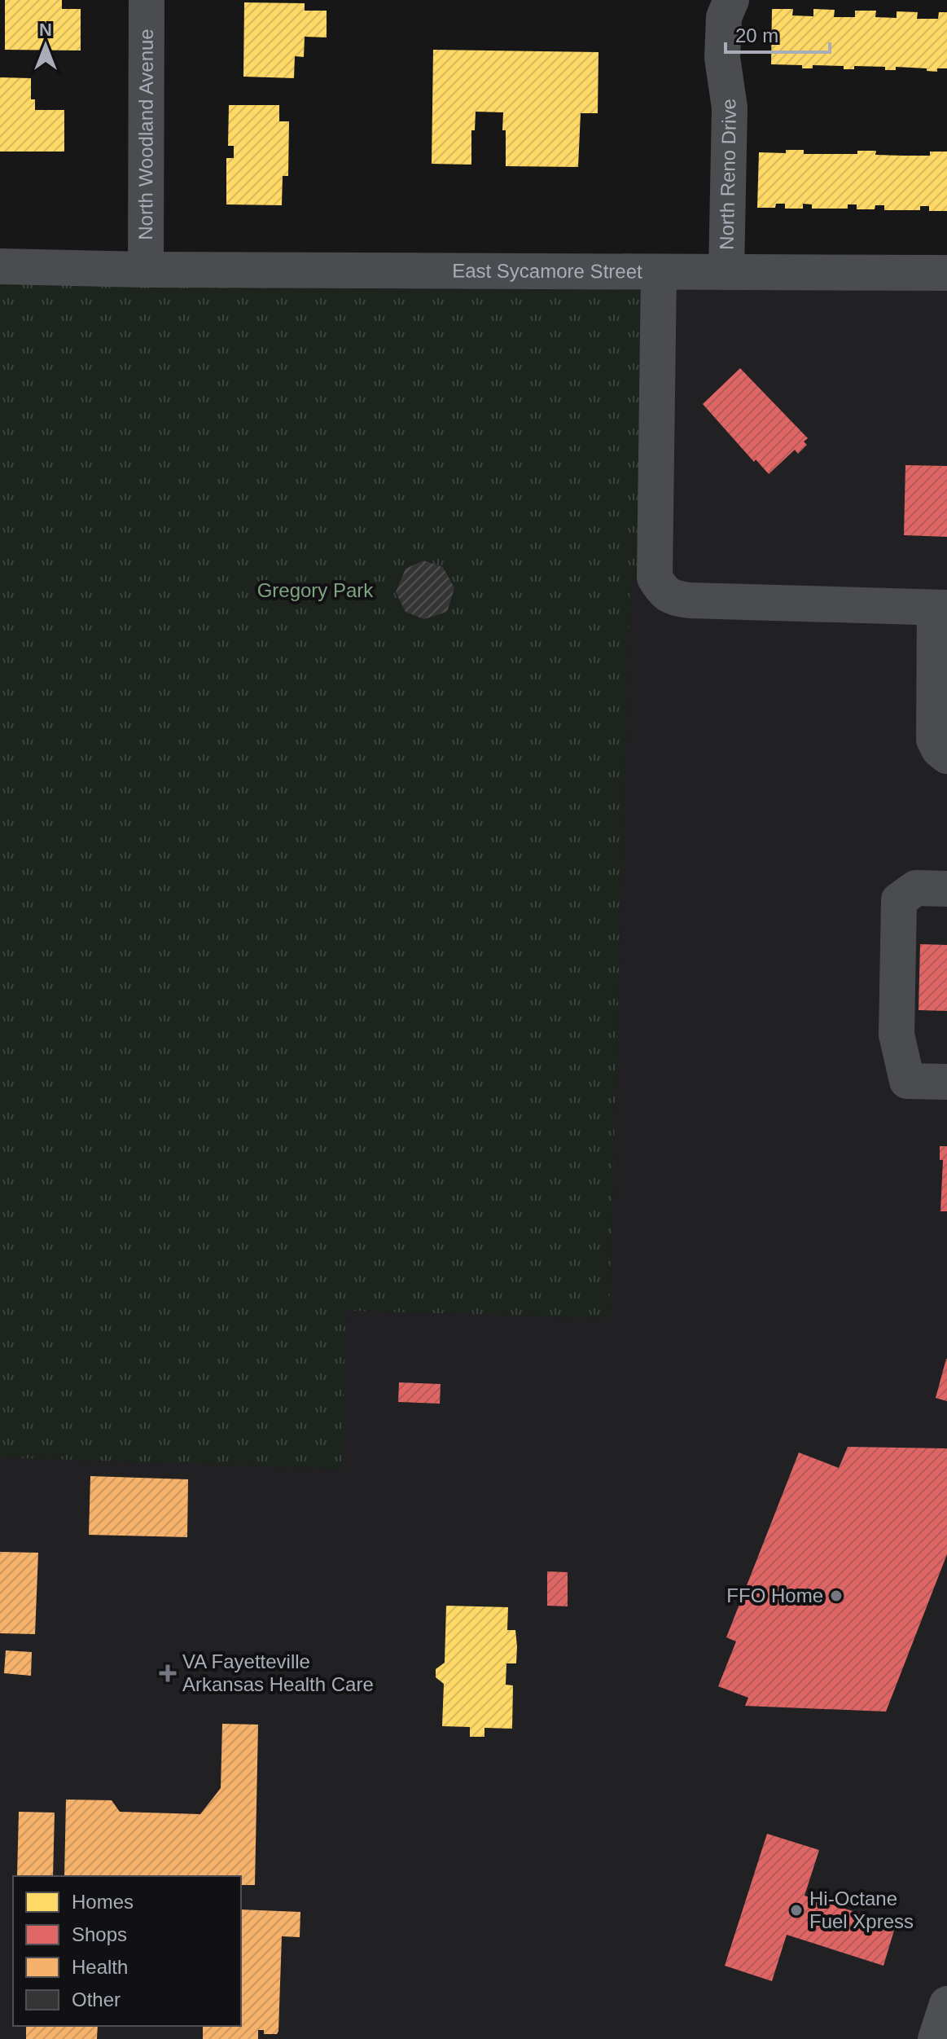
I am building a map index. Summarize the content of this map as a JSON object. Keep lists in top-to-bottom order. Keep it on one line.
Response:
{"streets":{"street":["North Woodland Avenue","North Reno Drive","East Sycamore Street"]},"crossings":[["North Woodland Avenue","East Sycamore Street"],["North Reno Drive","East Sycamore Street"]],"parks":["Gregory Park"],"places":{"other":["FFO Home","Hi-Octane Fuel Xpress"],"health":["VA Fayetteville Arkansas Health Care"]},"legend":["Homes","Shops","Health","Other"],"scale_bar":"20 m","north":"top"}
